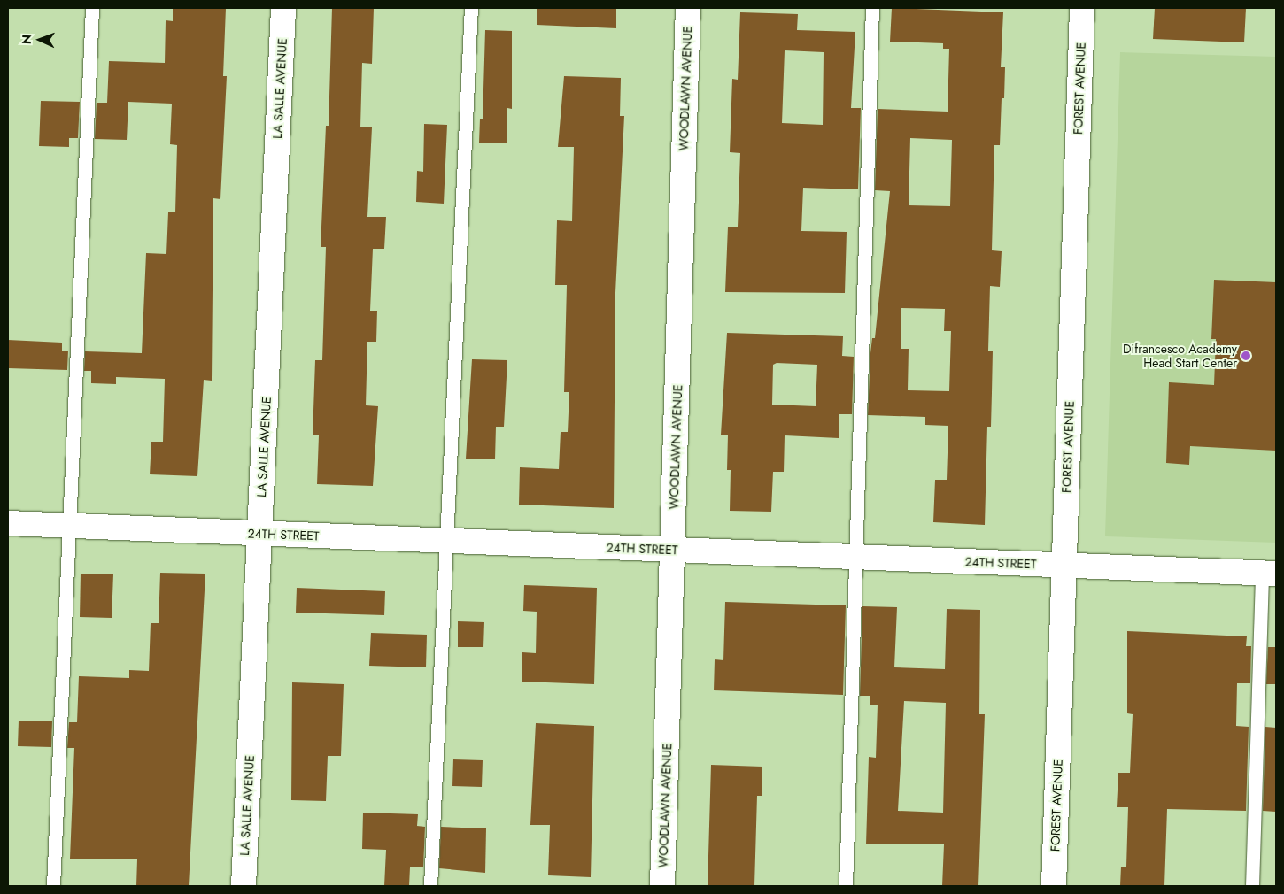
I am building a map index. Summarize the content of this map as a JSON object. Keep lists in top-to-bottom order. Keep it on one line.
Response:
{"streets":{"street":["LA SALLE AVENUE","WOODLAWN AVENUE","FOREST AVENUE","24TH STREET"]},"crossings":[["LA SALLE AVENUE","24TH STREET"],["WOODLAWN AVENUE","24TH STREET"],["FOREST AVENUE","24TH STREET"]],"places":["Difrancesco Academy Head Start Center"],"north":"left"}
